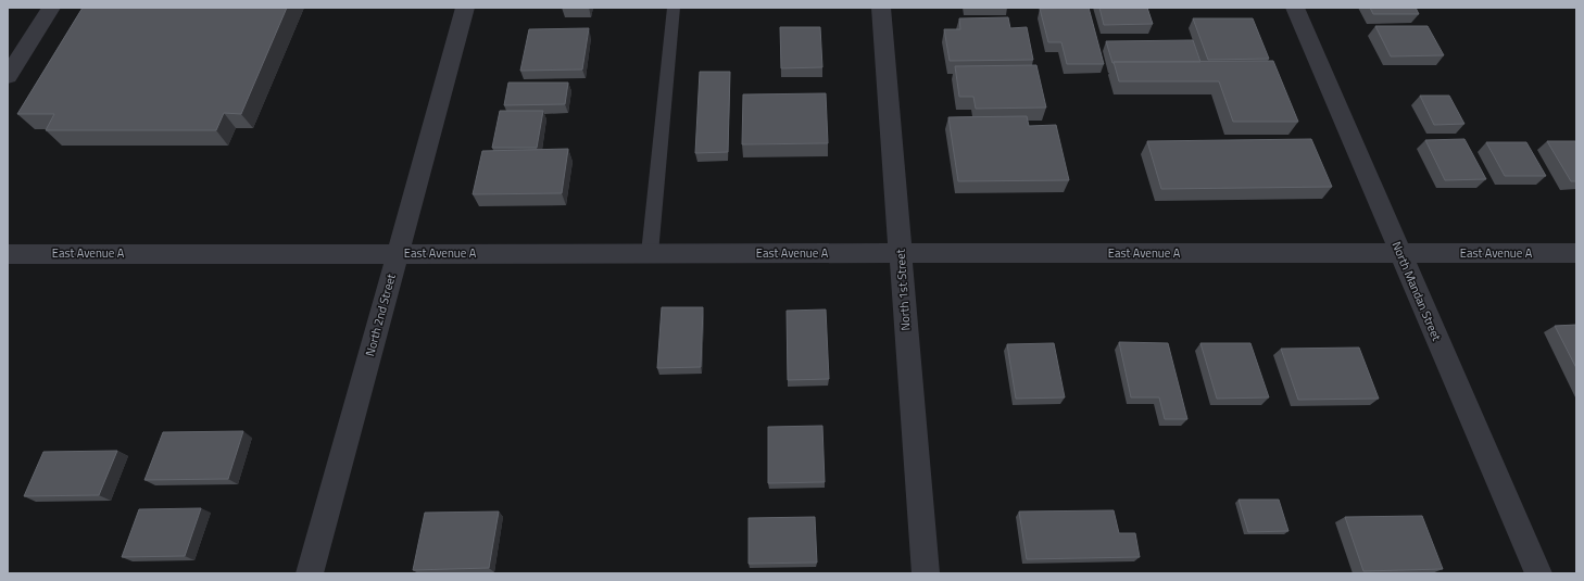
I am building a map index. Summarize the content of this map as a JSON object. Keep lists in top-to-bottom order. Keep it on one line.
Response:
{"streets":{"street":["East Avenue A","North 1st Street","North Mandan Street","North 2nd Street"]},"crossings":[["East Avenue A","North 1st Street"],["East Avenue A","North Mandan Street"],["East Avenue A","North 2nd Street"]]}
